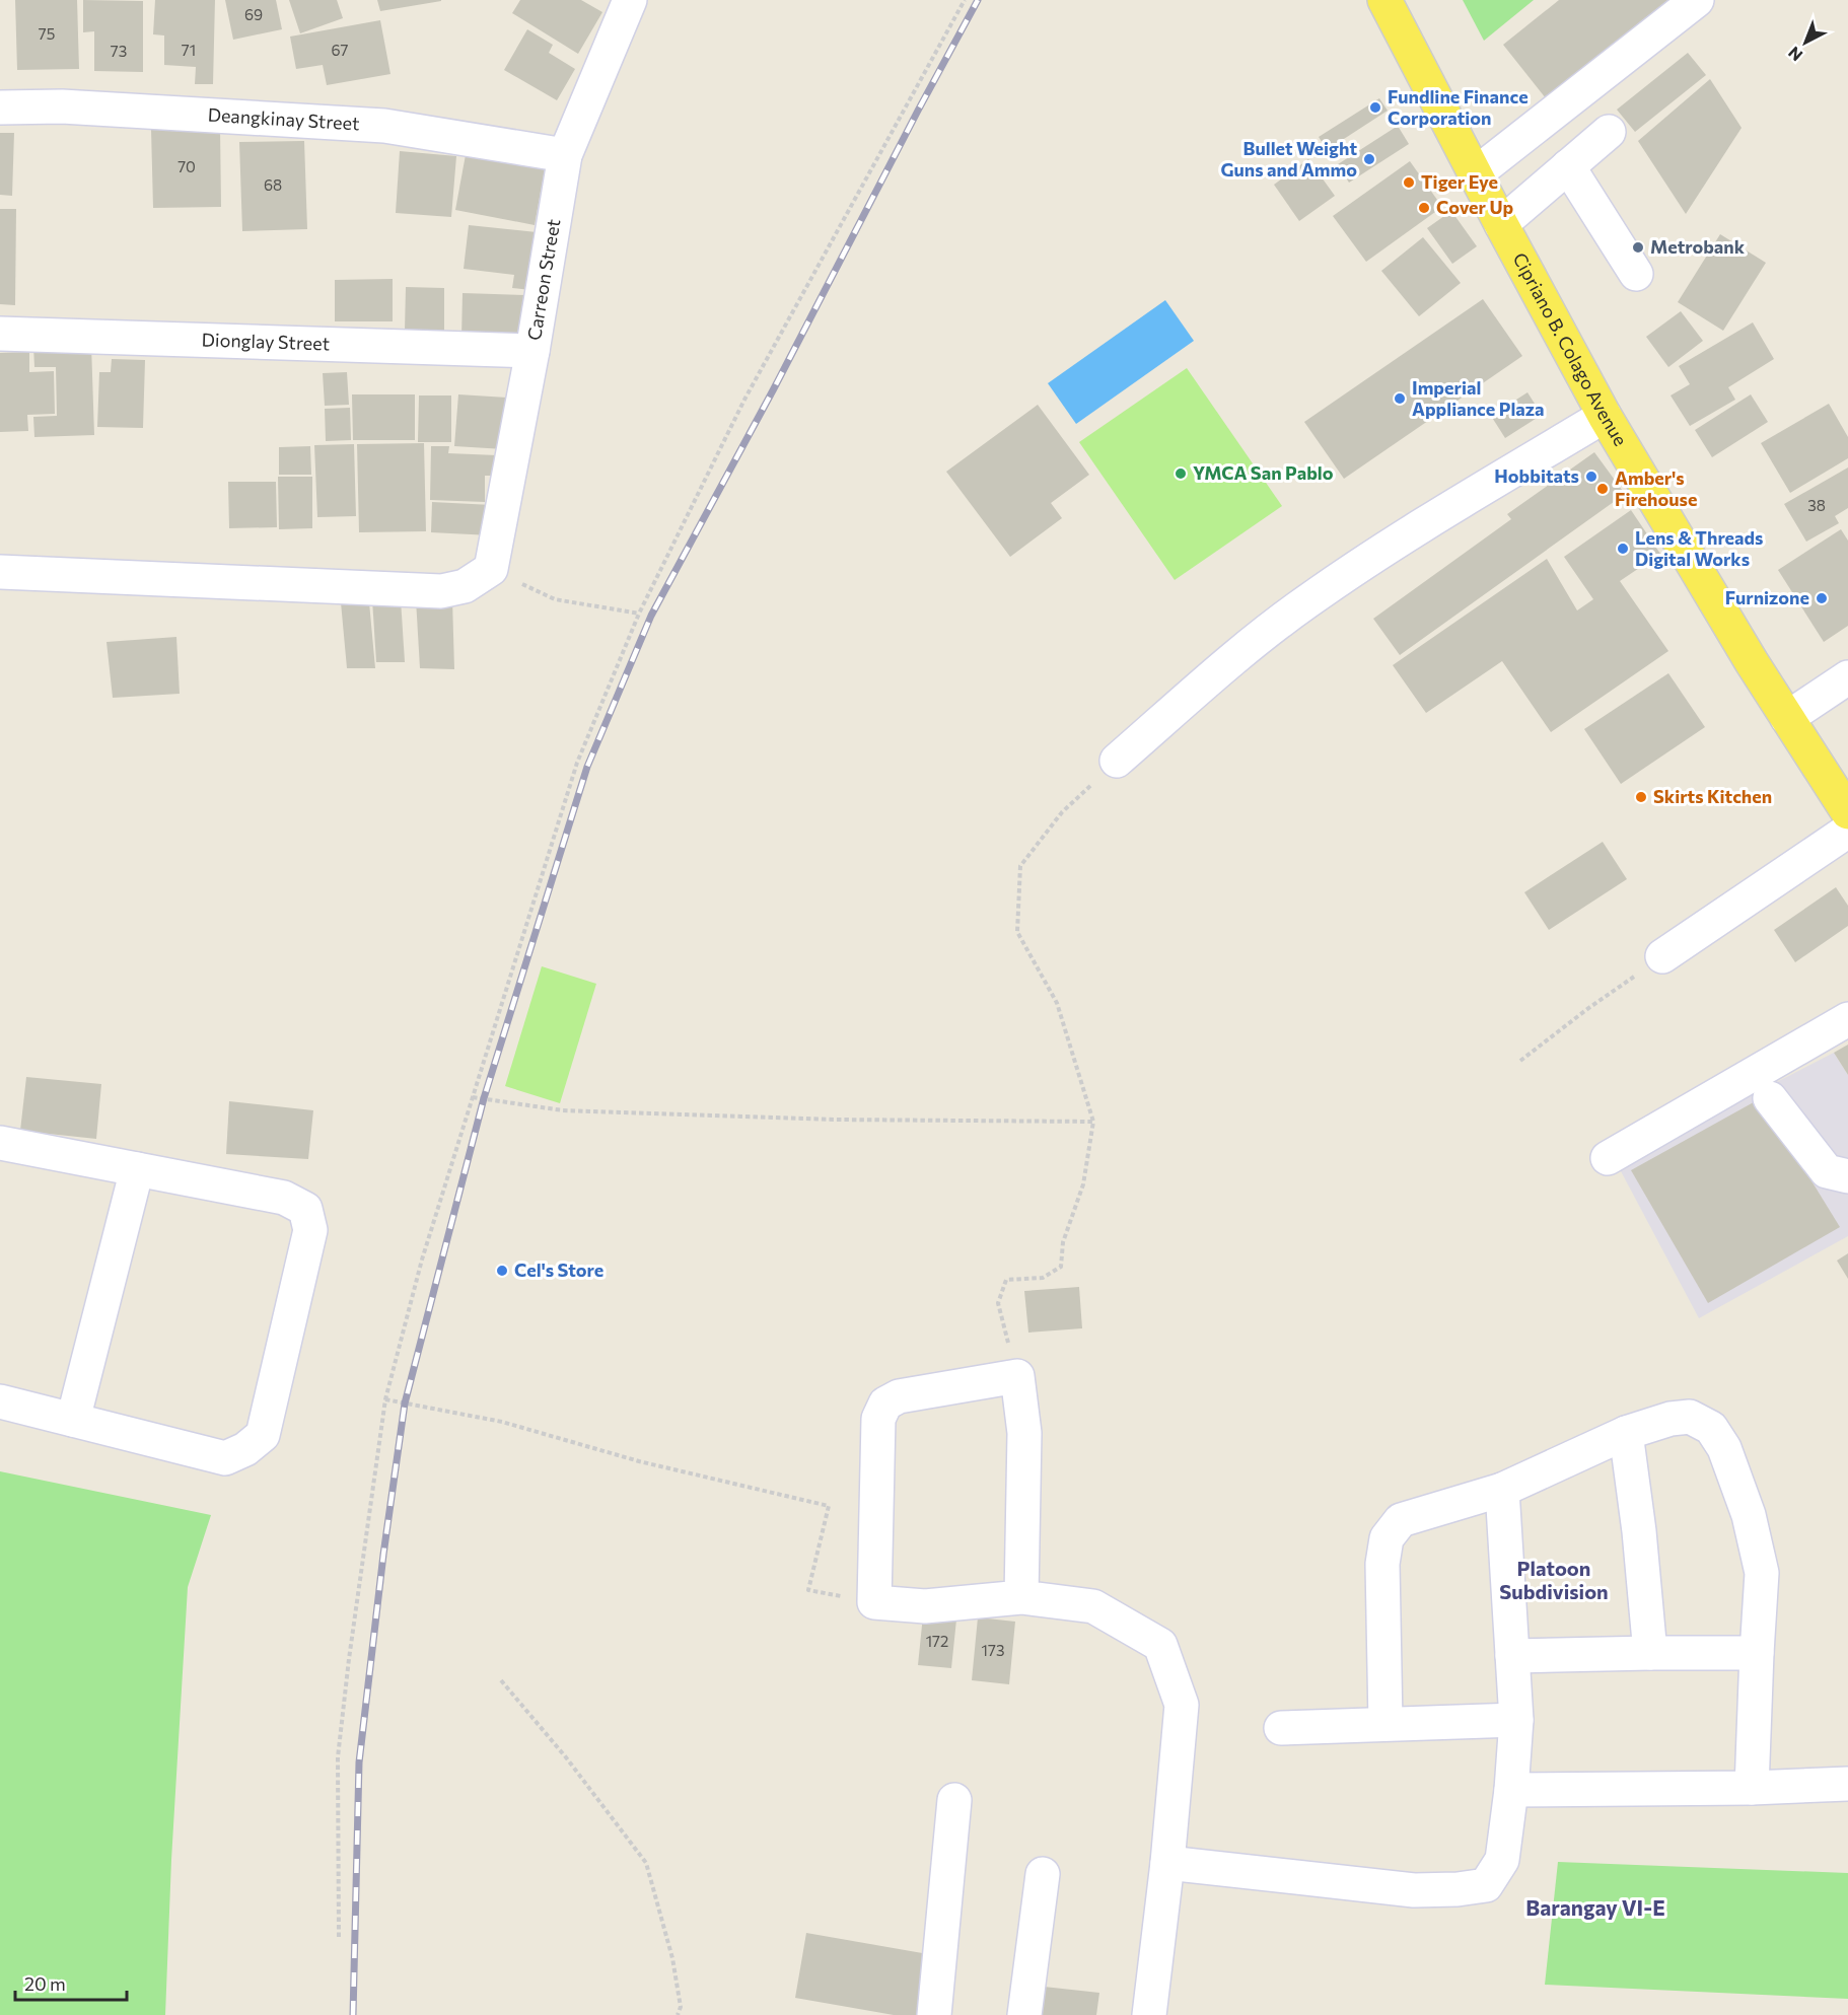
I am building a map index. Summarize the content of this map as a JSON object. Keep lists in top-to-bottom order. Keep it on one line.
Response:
{"streets":{"main road":["Cipriano B. Colago Avenue"],"street":["Deangkinay Street","Carreon Street","Dionglay Street"]},"crossings":[["Deangkinay Street","Carreon Street"],["Carreon Street","Dionglay Street"]],"districts":["Platoon Subdivision","Barangay VI-E"],"places":["Fundline Finance Corporation","Bullet Weight Guns and Ammo","Tiger Eye","Cover Up","Metrobank","Imperial Appliance Plaza","YMCA San Pablo","Hobbitats","Amber's Firehouse","Lens & Threads Digital Works","Furnizone","Skirts Kitchen","Cel's Store"],"house_numbers":["69","75","71","67","73","70","68","38","172","173"],"scale_bar":"20 m","north":"bottom left"}
